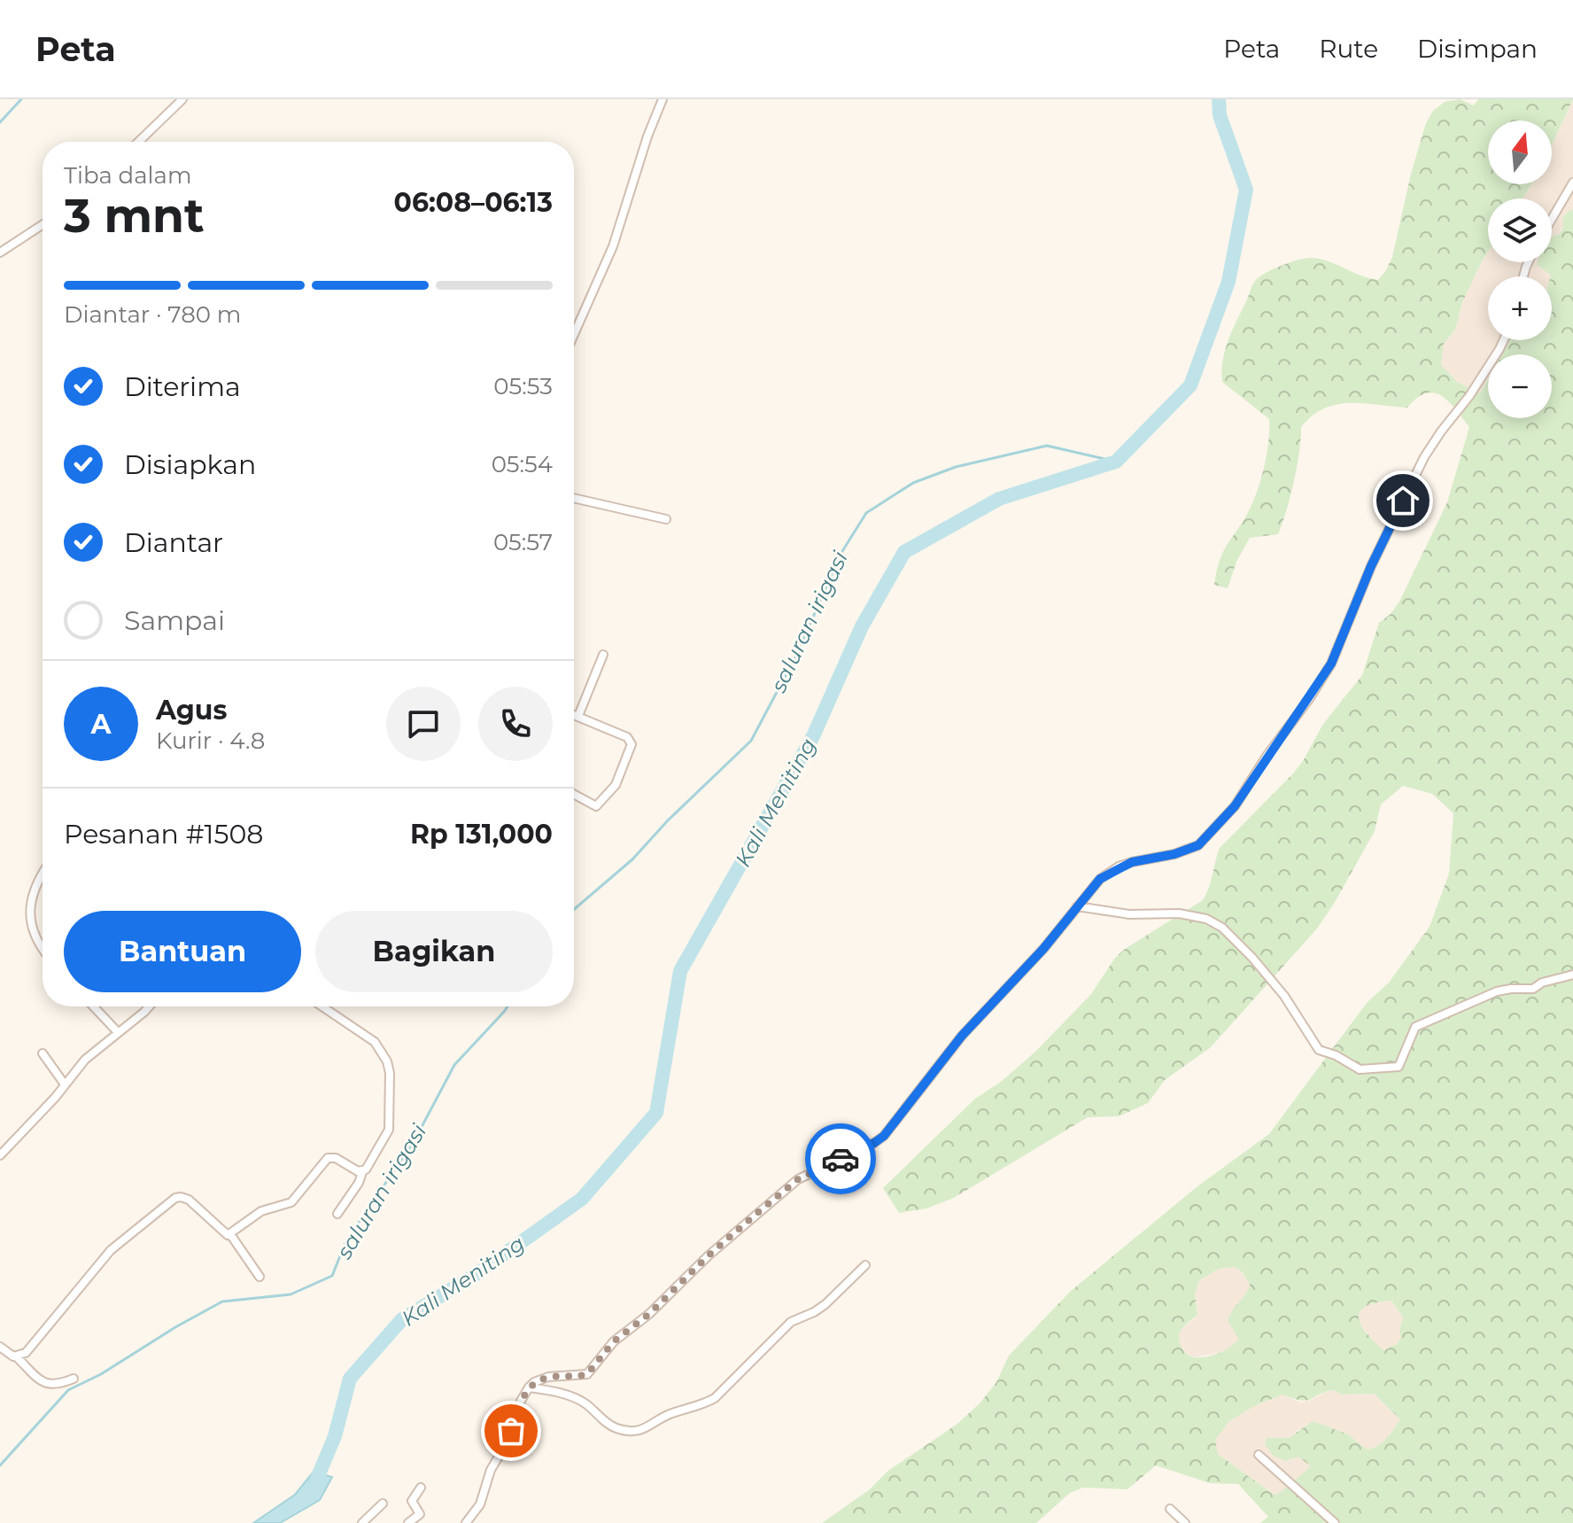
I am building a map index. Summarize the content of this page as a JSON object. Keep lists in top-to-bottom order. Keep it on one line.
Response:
{"water":["saluran irigasi","Kali Meniting"],"north":"top","page":{"header":"Peta","nav":["Peta","Rute","Disimpan"],"map_buttons":["+","−"],"heading":["3 mnt","Tiba dalam","06:08–06:13"],"panel":["Agus","Kurir · 4.8","Pesanan #1508","Rp 131,000"],"bar":"Diantar · 780 m","list":[["Diterima","05:53"],["Disiapkan","05:54"],["Diantar","05:57"],"Sampai"],"round":"A","buttons":["Bantuan","Bagikan"]}}
